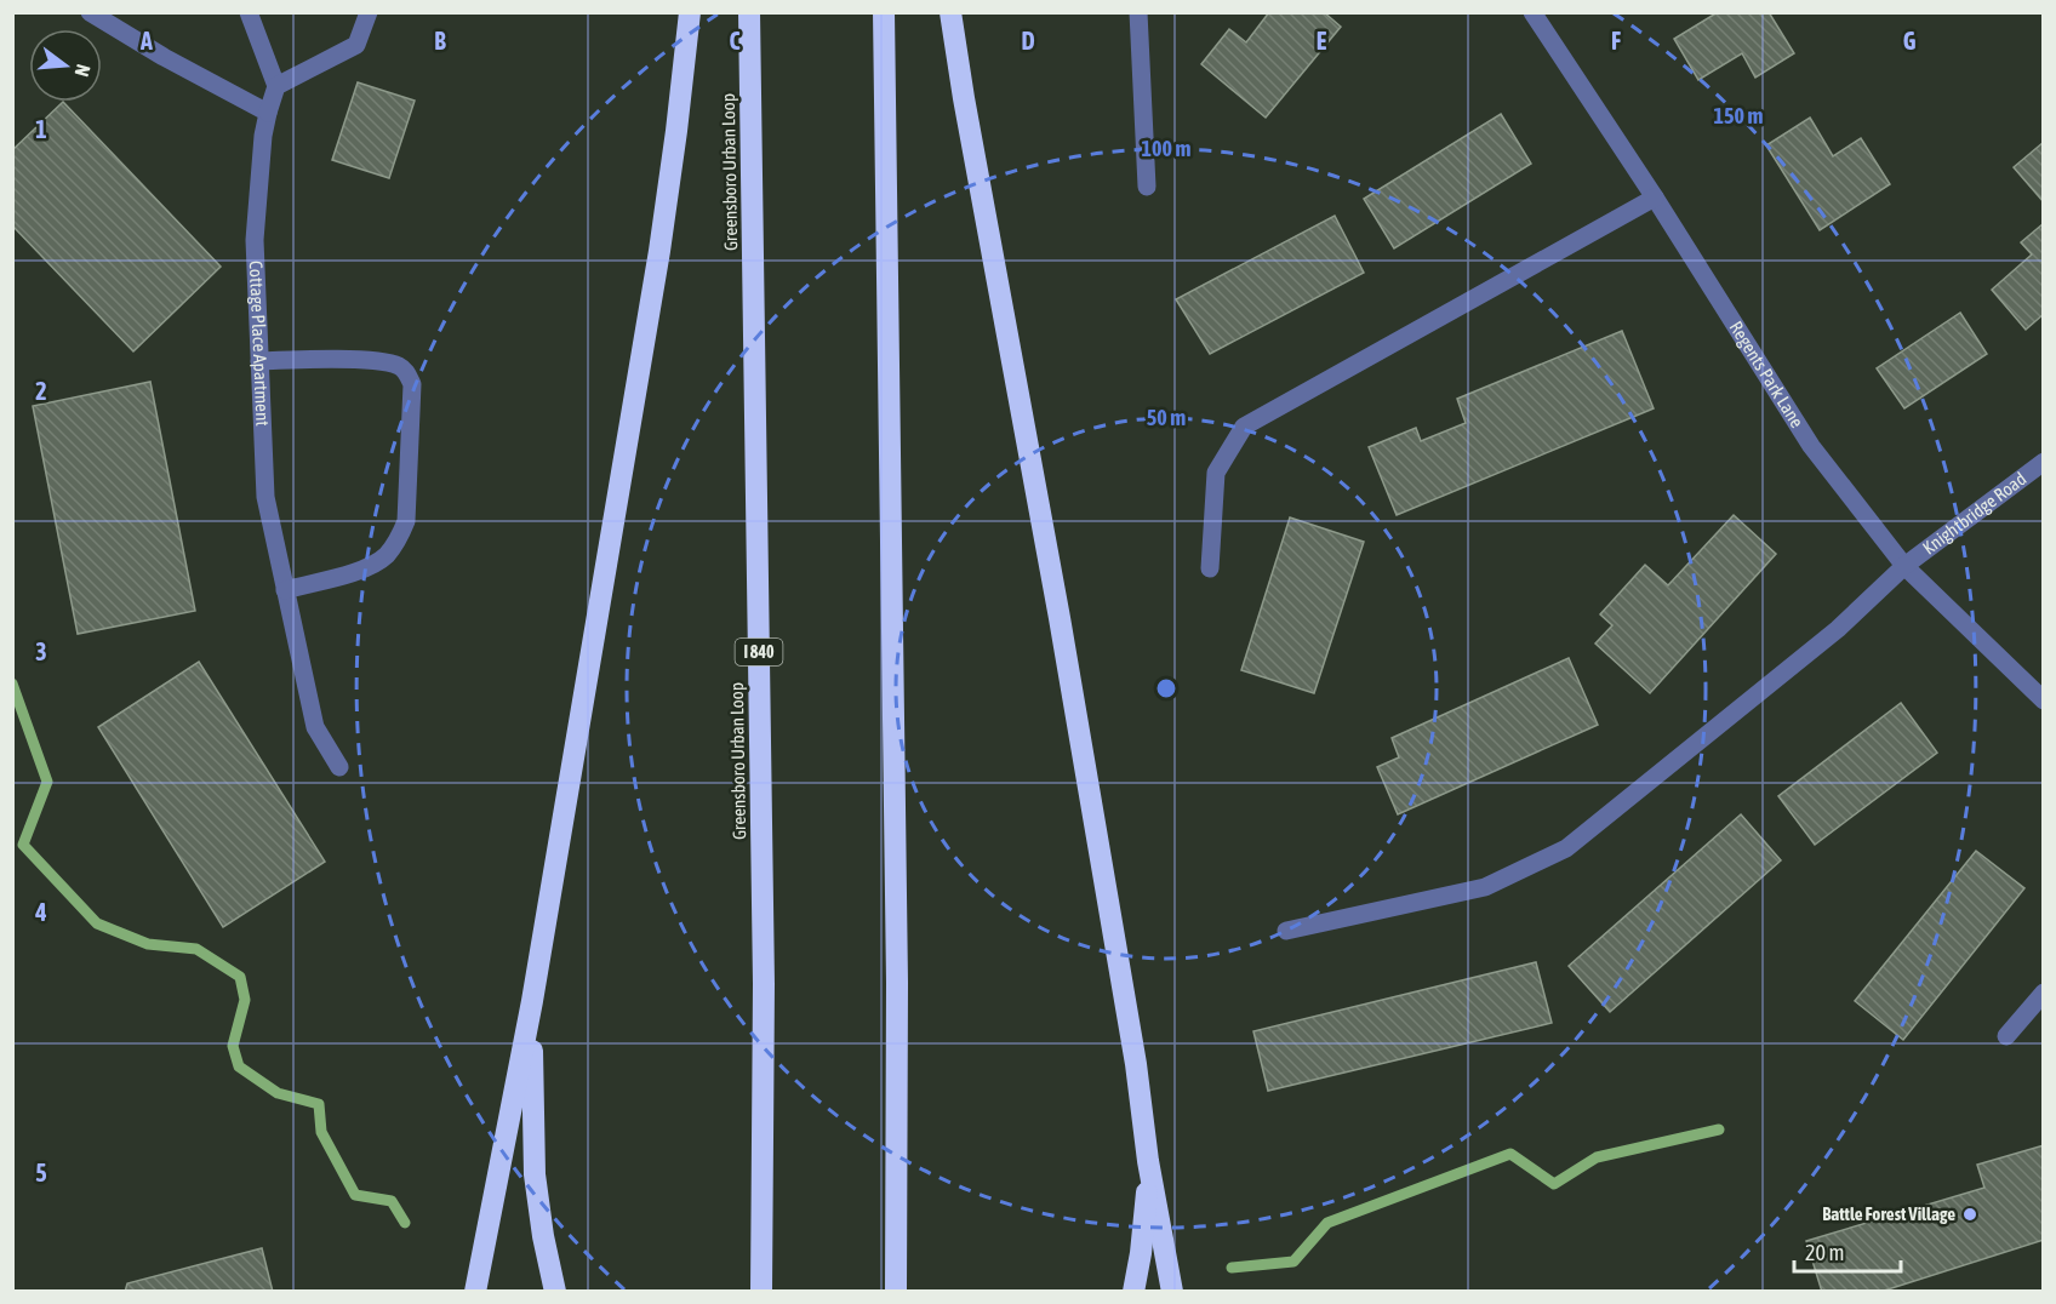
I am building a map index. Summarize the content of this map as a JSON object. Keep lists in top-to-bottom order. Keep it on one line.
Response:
{"streets":{"highway":["Greensboro Urban Loop","I 840"],"street":["Cottage Place Apartment","Regents Park Lane","Knightbridge Road"]},"crossings":[["Regents Park Lane","Knightbridge Road"]],"places":["Battle Forest Village"],"scale_bar":"20 m","north":"right","grid":{"columns":["A","B","C","D","E","F","G"],"rows":["1","2","3","4","5"]},"rings":["150 m","100 m","50 m"]}
